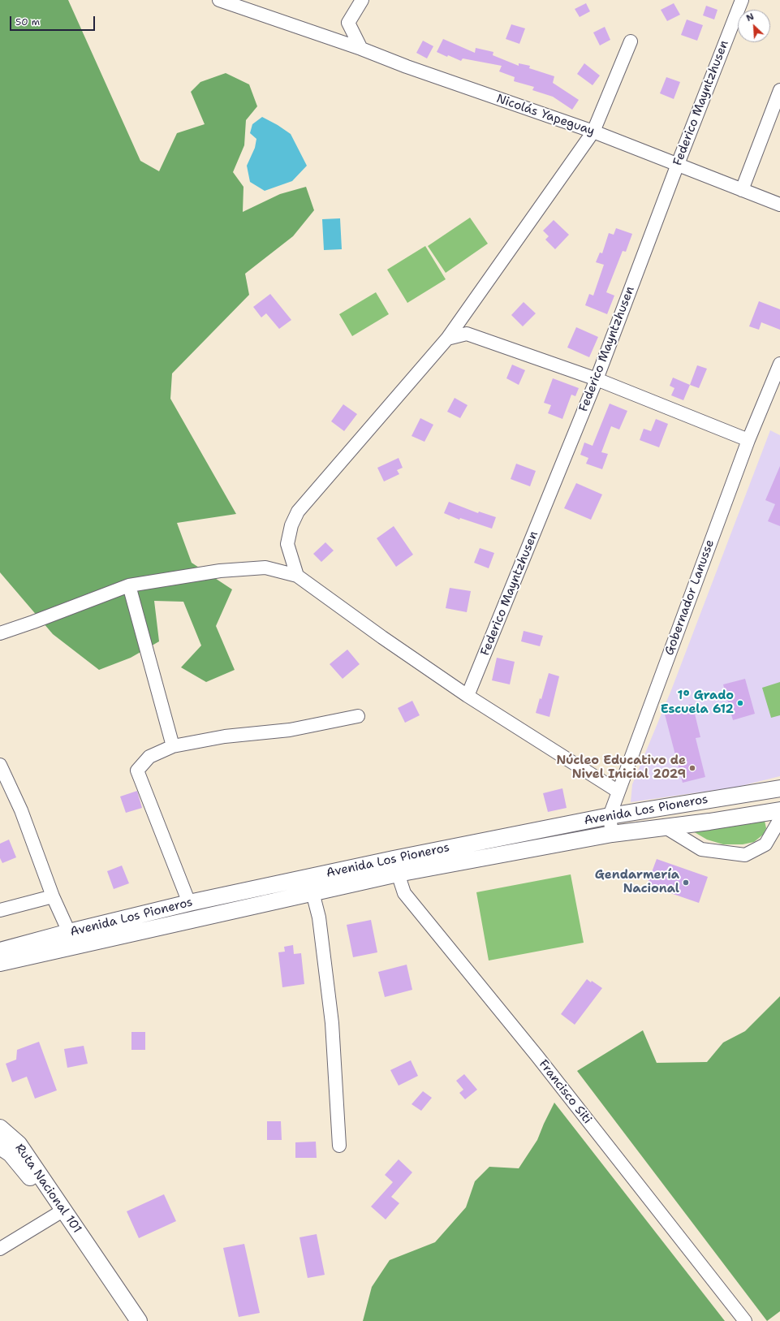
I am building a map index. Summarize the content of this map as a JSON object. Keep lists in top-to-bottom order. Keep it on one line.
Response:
{"streets":{"main road":["Avenida Los Pioneros","Ruta Nacional 101"],"street":["Federico Mayntzhusen","Nicolás Yapeguay","Gobernador Lanusse","Francisco Siti"]},"crossings":[["Federico Mayntzhusen","Nicolás Yapeguay"],["Gobernador Lanusse","Avenida Los Pioneros"],["Avenida Los Pioneros","Francisco Siti"]],"places":["1º Grado Escuela 612","Núcleo Educativo de Nivel Inicial 2029","Gendarmería Nacional"],"scale_bar":"50 m","north":"top left"}
